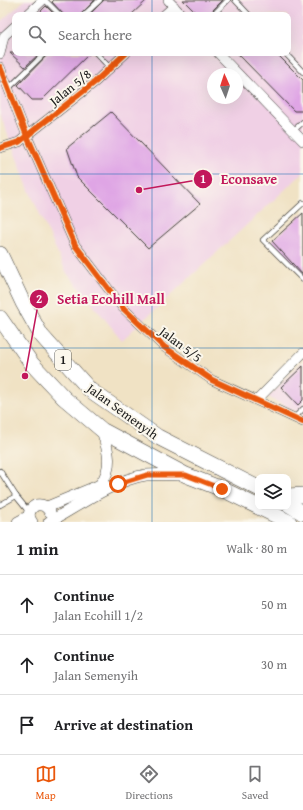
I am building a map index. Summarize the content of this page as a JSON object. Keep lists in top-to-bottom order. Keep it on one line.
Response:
{"streets":{"main road":["1","Jalan Semenyih"],"street":["Jalan 5/8","Jalan 5/5"]},"crossings":[["Jalan 5/8","Jalan 5/5"]],"places":["Econsave","Setia Ecohill Mall"],"north":"top","page":{"search":"Search here","heading":["1 min","Walk · 80 m"],"list":[["Continue","Jalan Ecohill 1/2","50 m"],["Continue","Jalan Semenyih","30 m"],"Arrive at destination"],"nav":["Map","Directions","Saved"]}}
